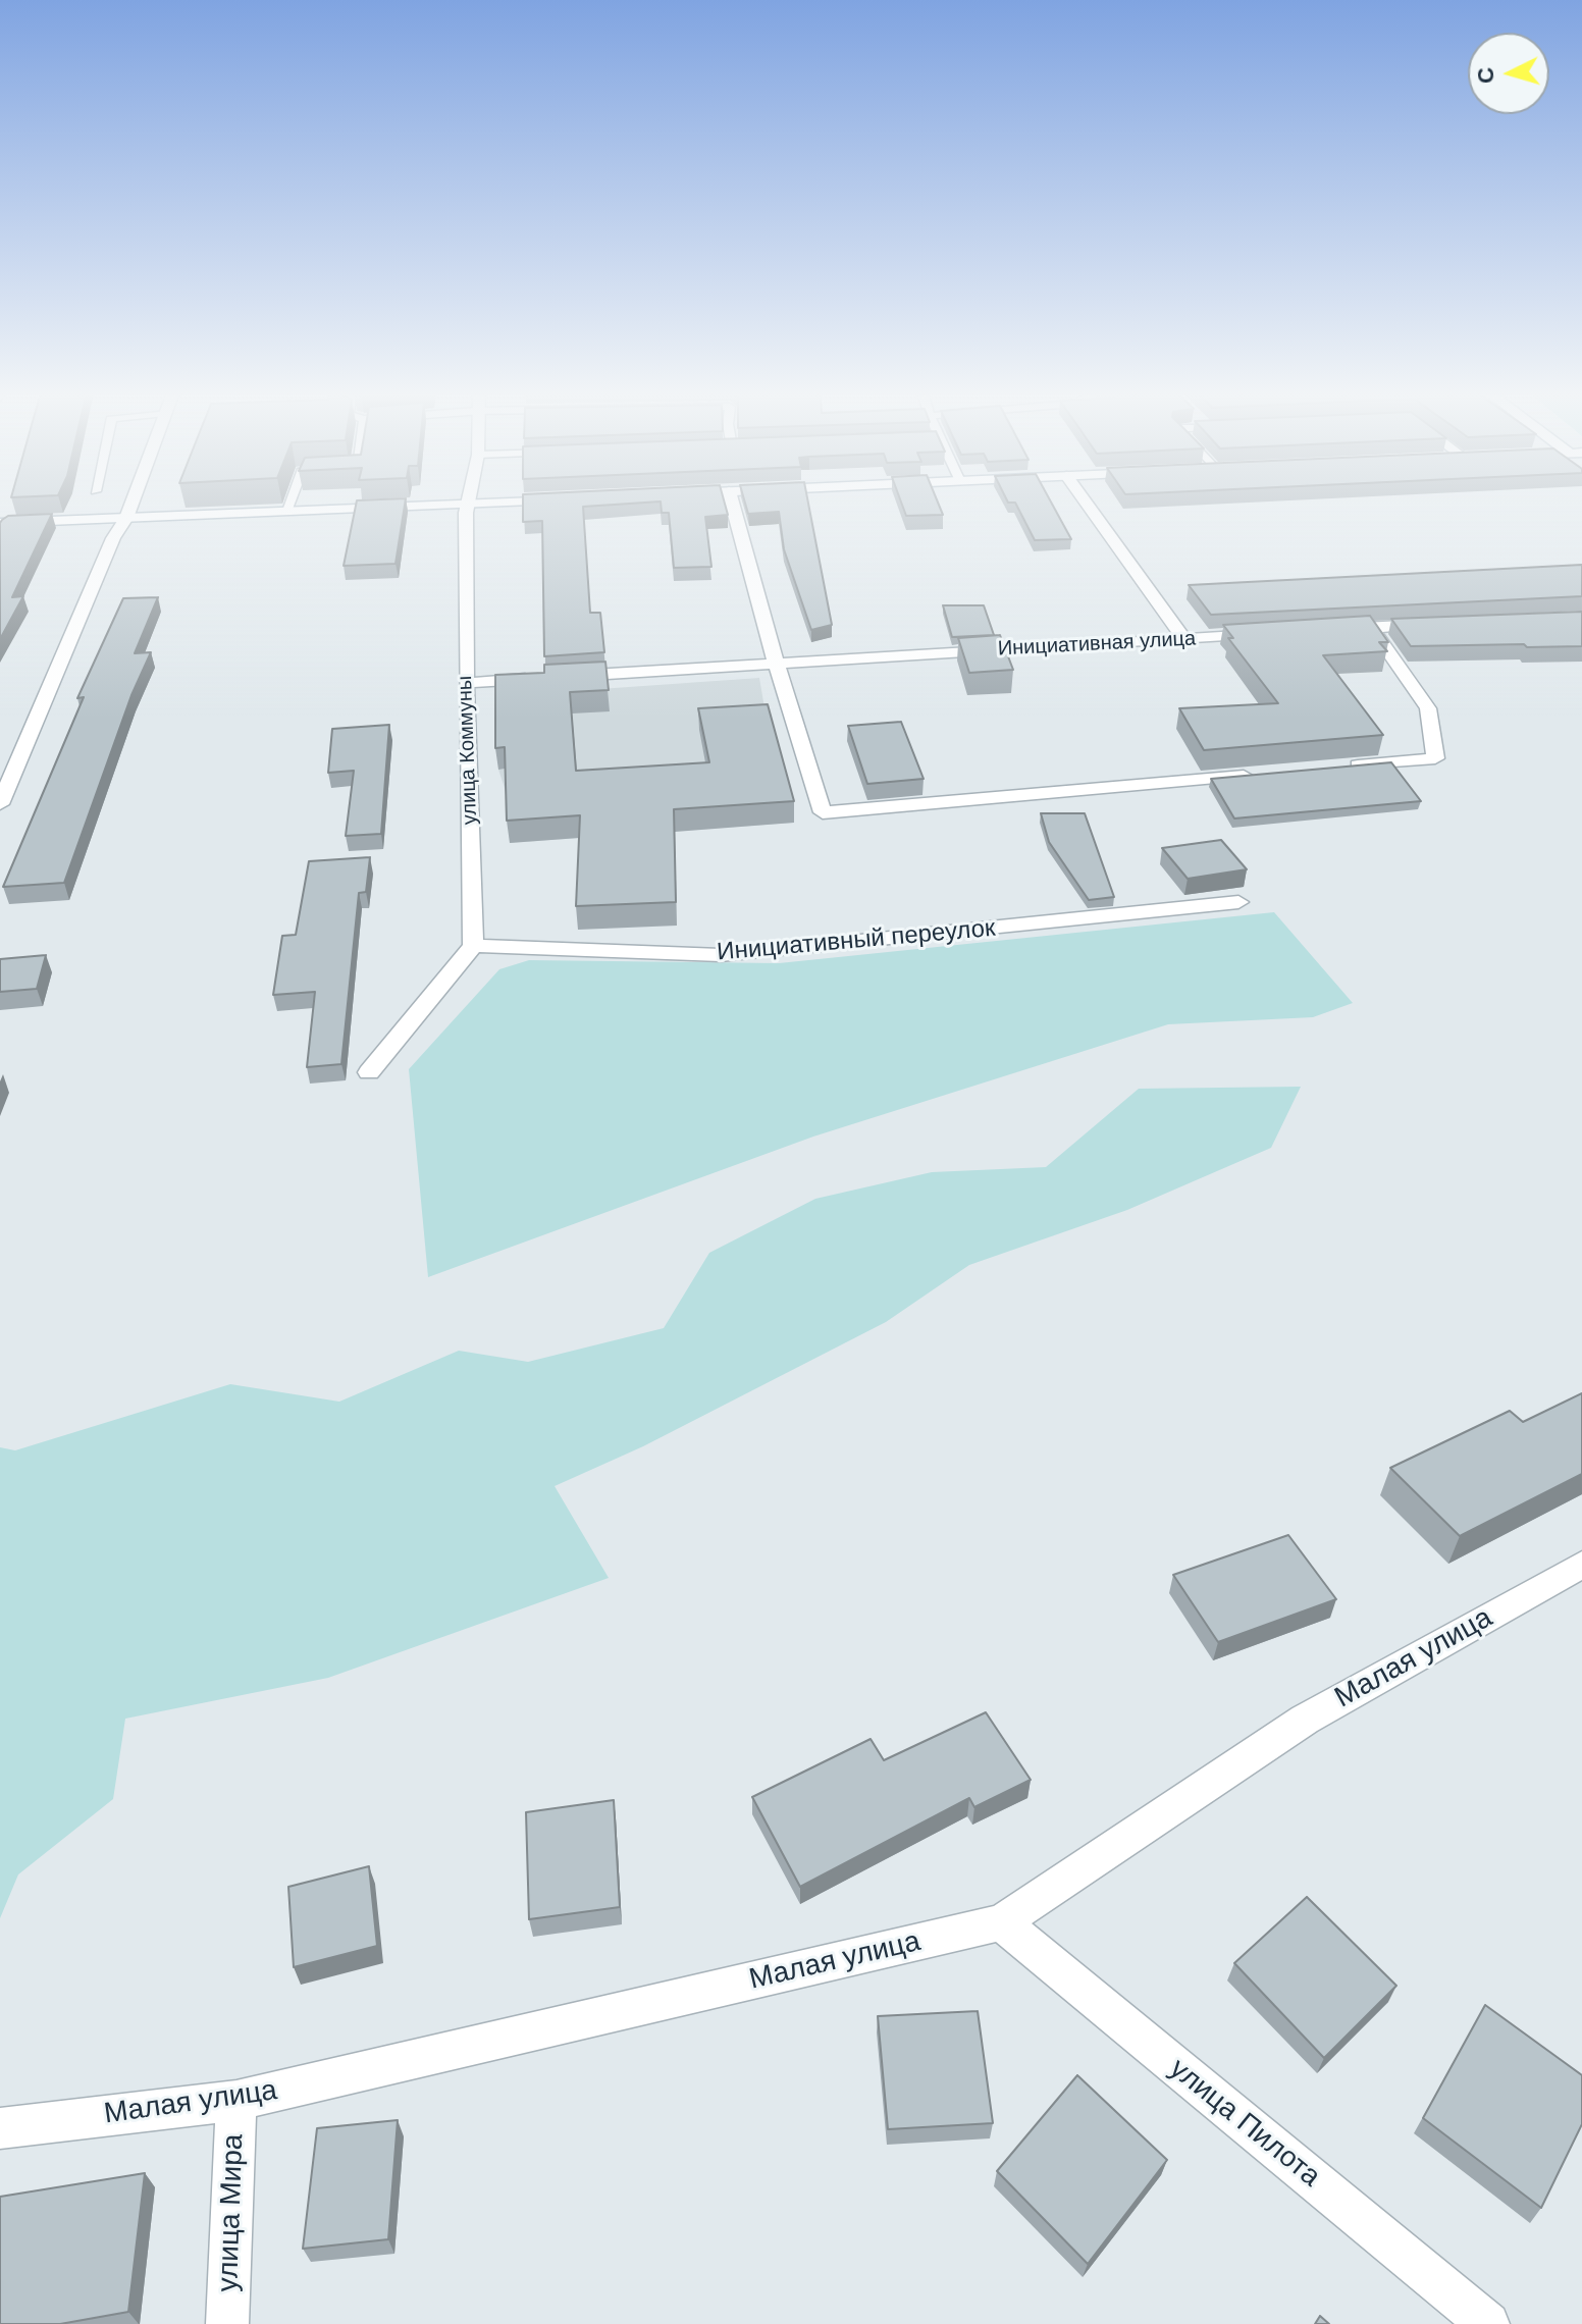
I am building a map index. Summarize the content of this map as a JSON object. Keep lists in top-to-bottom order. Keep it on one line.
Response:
{"streets":{"street":["Инициативная улица","улица Коммуны","Инициативный переулок","Малая улица","улица Пилота","улица Мира"]},"crossings":[["Инициативная улица","улица Коммуны"],["улица Коммуны","Инициативный переулок"],["Малая улица","улица Пилота"],["Малая улица","улица Мира"]],"north":"left"}
